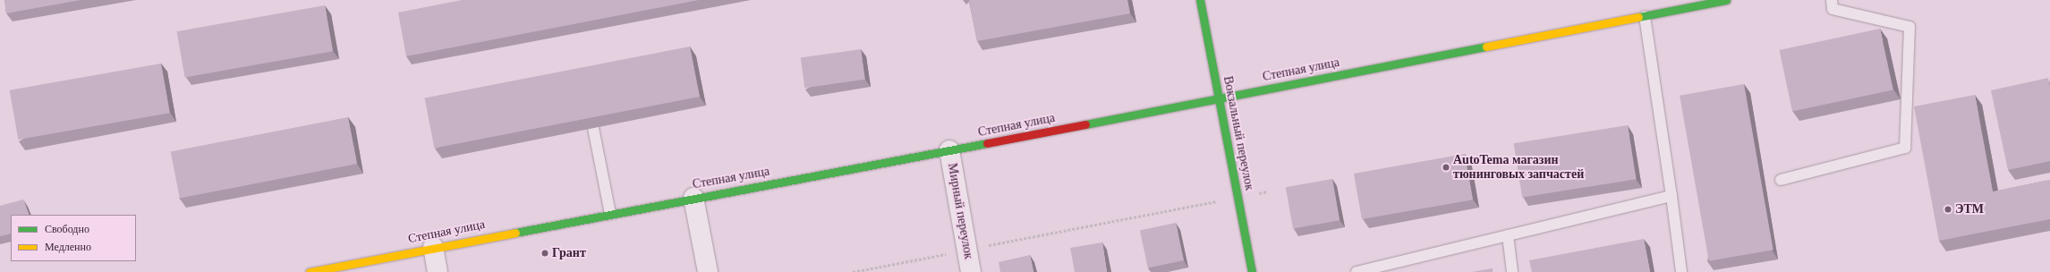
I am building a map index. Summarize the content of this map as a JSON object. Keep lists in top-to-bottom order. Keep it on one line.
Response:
{"streets":{"main road":["Степная улица","Вокзальный переулок"],"street":["Мирный переулок"]},"crossings":[["Степная улица","Вокзальный переулок"],["Степная улица","Мирный переулок"]],"places":["AutoTema магазин тюнинговых запчастей","ЭТМ","Грант"],"legend":["Свободно","Медленно"]}
